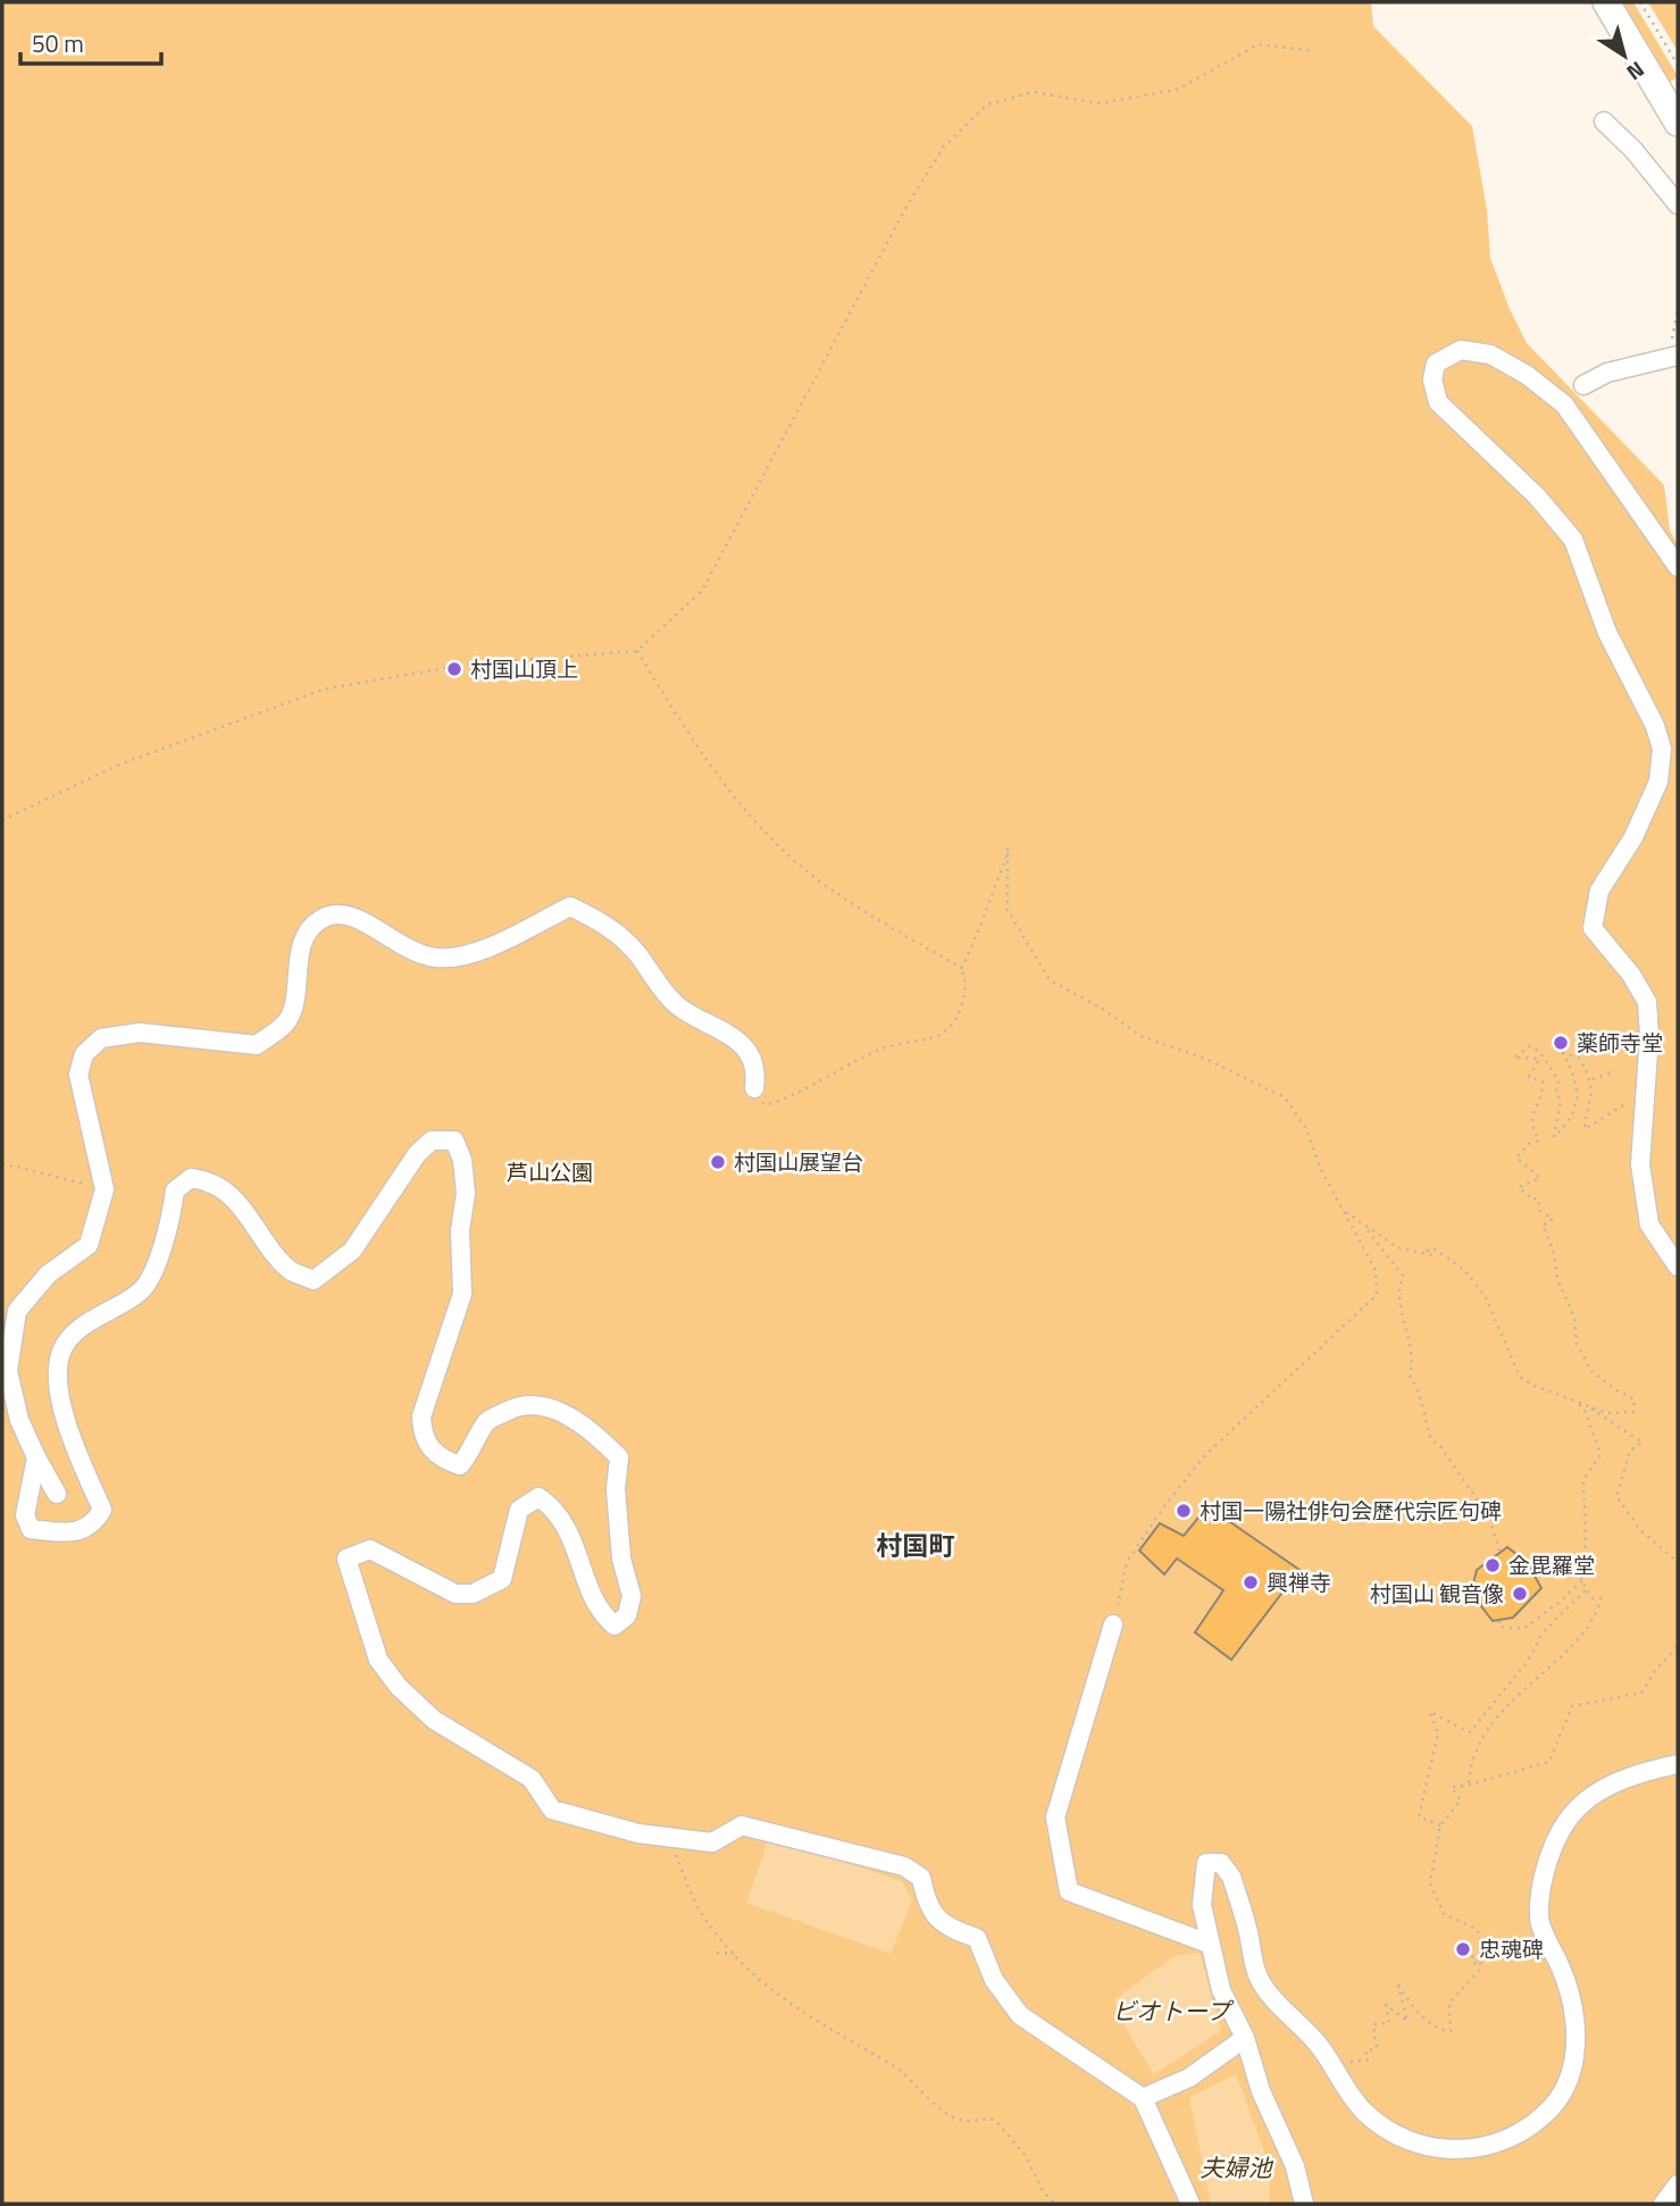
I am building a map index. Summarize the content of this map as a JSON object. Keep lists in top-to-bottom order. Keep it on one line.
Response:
{"districts":["村国町"],"water":["ビオトープ","夫婦池"],"parks":["芦山公園"],"places":["村国山頂上","薬師寺堂","村国山展望台","村国一陽社俳句会歴代宗匠句碑","金毘羅堂","興禅寺","村国山 観音像","忠魂碑"],"scale_bar":"50 m","north":"bottom right"}
